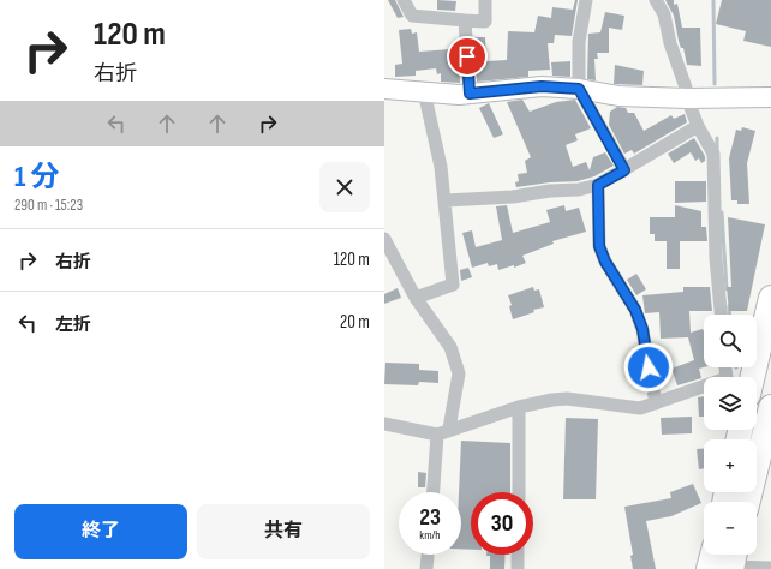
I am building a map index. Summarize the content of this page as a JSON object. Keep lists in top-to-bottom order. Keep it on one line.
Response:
{"page":{"turn":["120 m","右折"],"heading":["1 分","290 m · 15:23"],"list":[{"name":"右折","value":"120 m"},{"name":"左折","value":"20 m"}],"map_buttons":["+","−"],"speed":"23 km/h","limit":"30","buttons":["終了","共有"]}}
